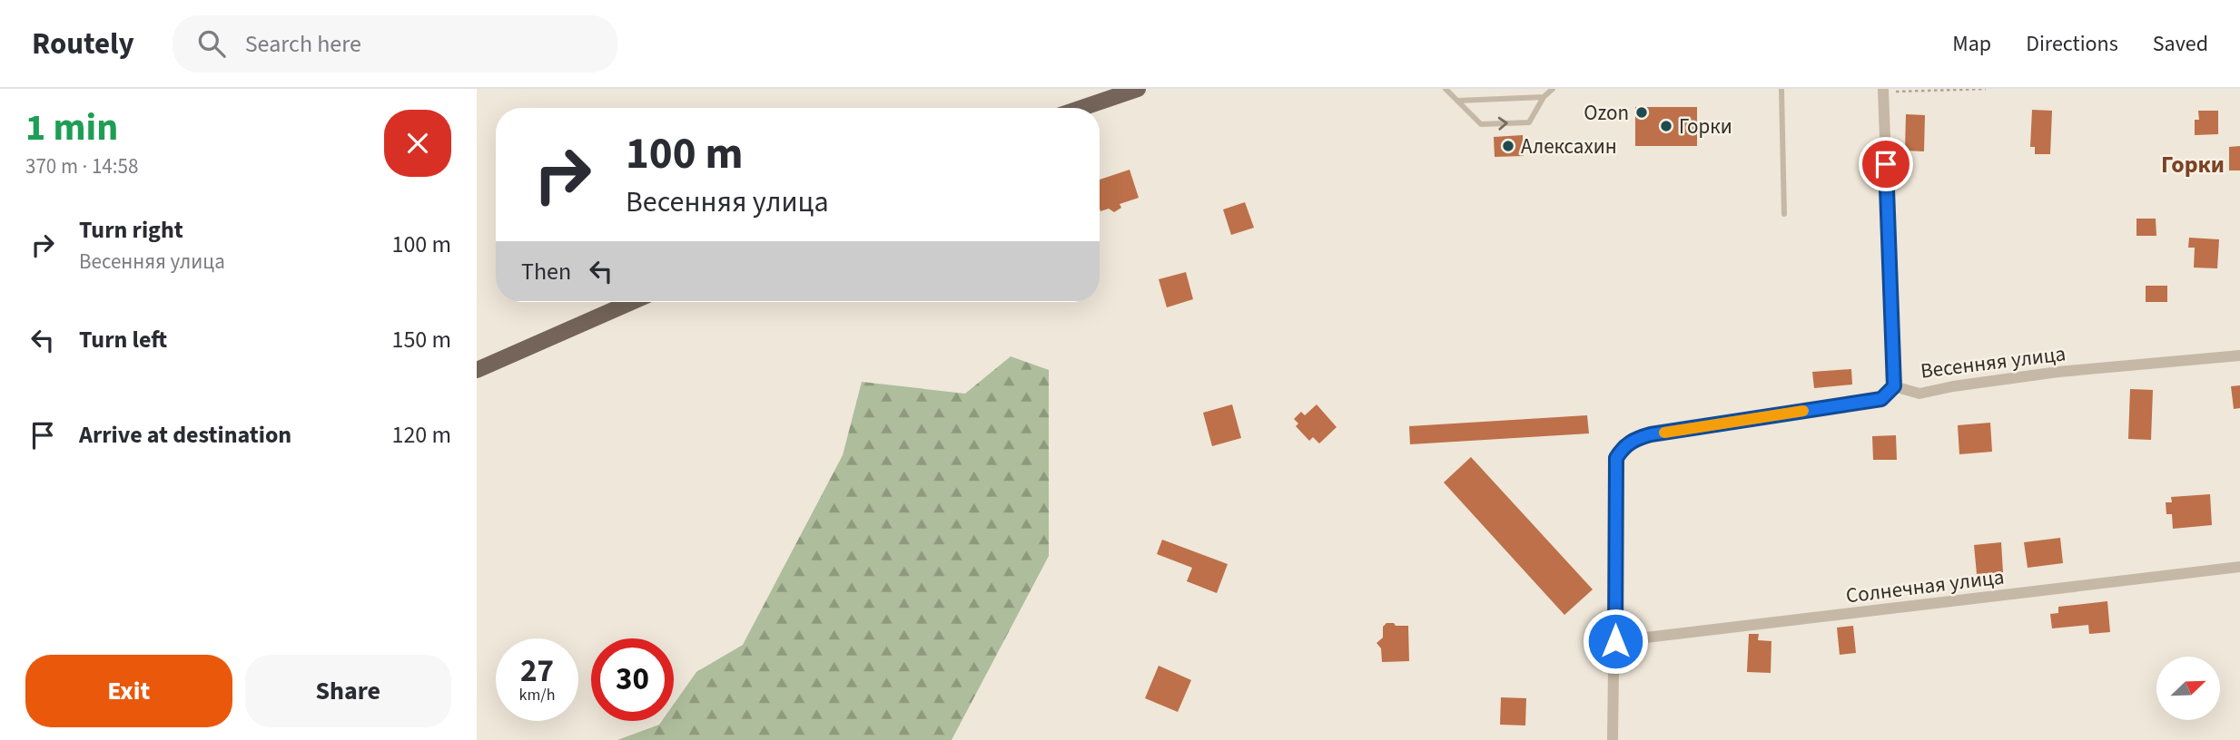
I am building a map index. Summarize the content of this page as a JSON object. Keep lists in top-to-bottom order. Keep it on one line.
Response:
{"streets":{"street":["Весенняя улица","Солнечная улица"]},"crossings":[["Весенняя улица","Солнечная улица"]],"districts":["Горки"],"places":["Ozon","Горки","Алексахин"],"north":"top right","page":{"header":"Routely","search":"Search here","nav":["Map","Directions","Saved"],"heading":["1 min","370 m · 14:58"],"turn":["100 m","Весенняя улица"],"list":[{"name":"Turn right","note":"Весенняя улица","value":"100 m"},{"name":"Turn left","value":"150 m"},{"name":"Arrive at destination","value":"120 m"}],"then":"Then","speed":"27 km/h","limit":"30","buttons":["Exit","Share"]}}
